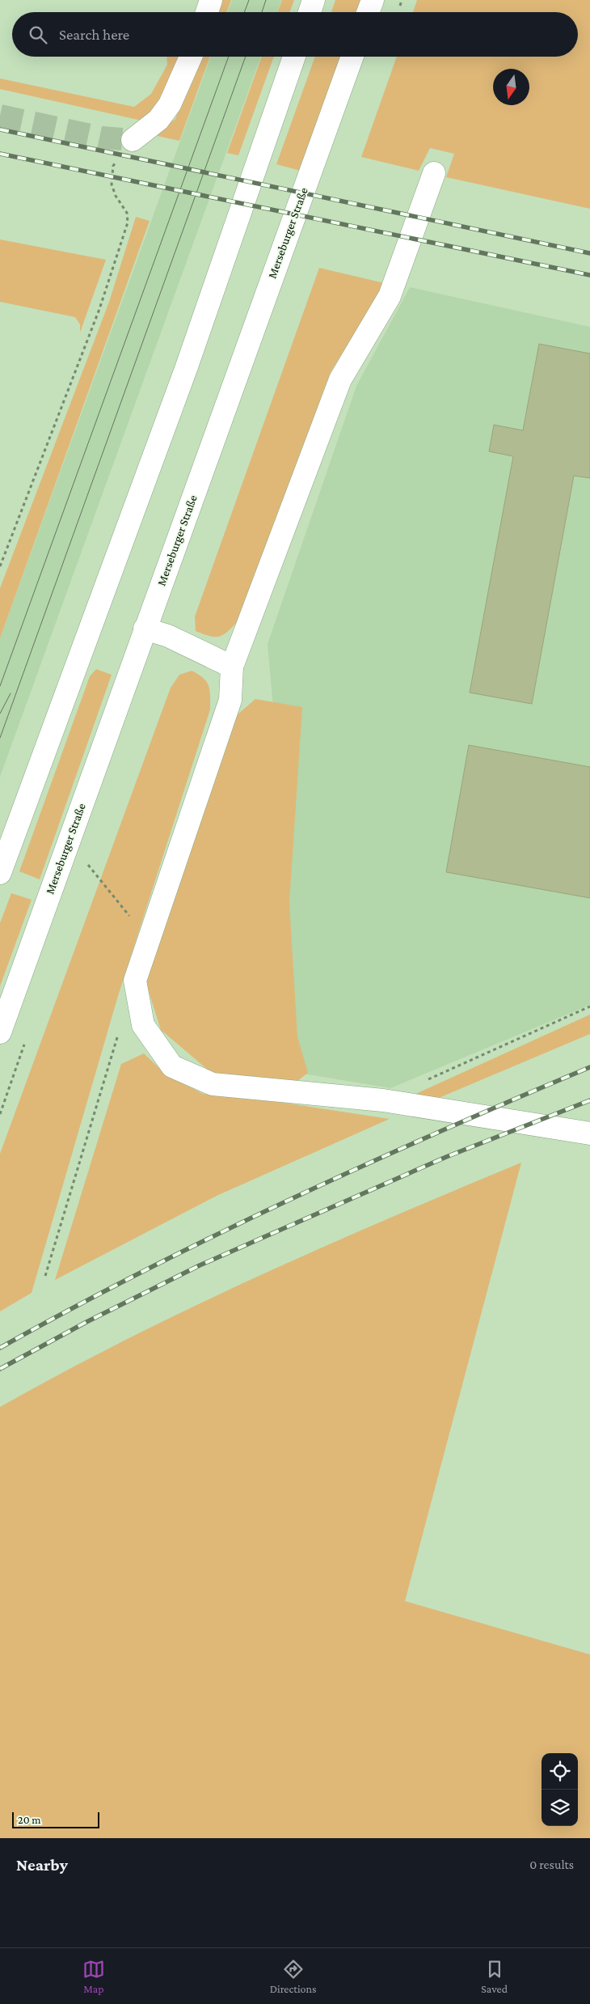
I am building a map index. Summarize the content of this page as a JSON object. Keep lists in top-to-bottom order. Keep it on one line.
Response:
{"streets":{"main road":["Merseburger Straße"]},"scale_bar":"20 m","north":"bottom","page":{"search":"Search here","scale":"20 m","heading":["Nearby","0 results"],"nav":["Map","Directions","Saved"]}}
